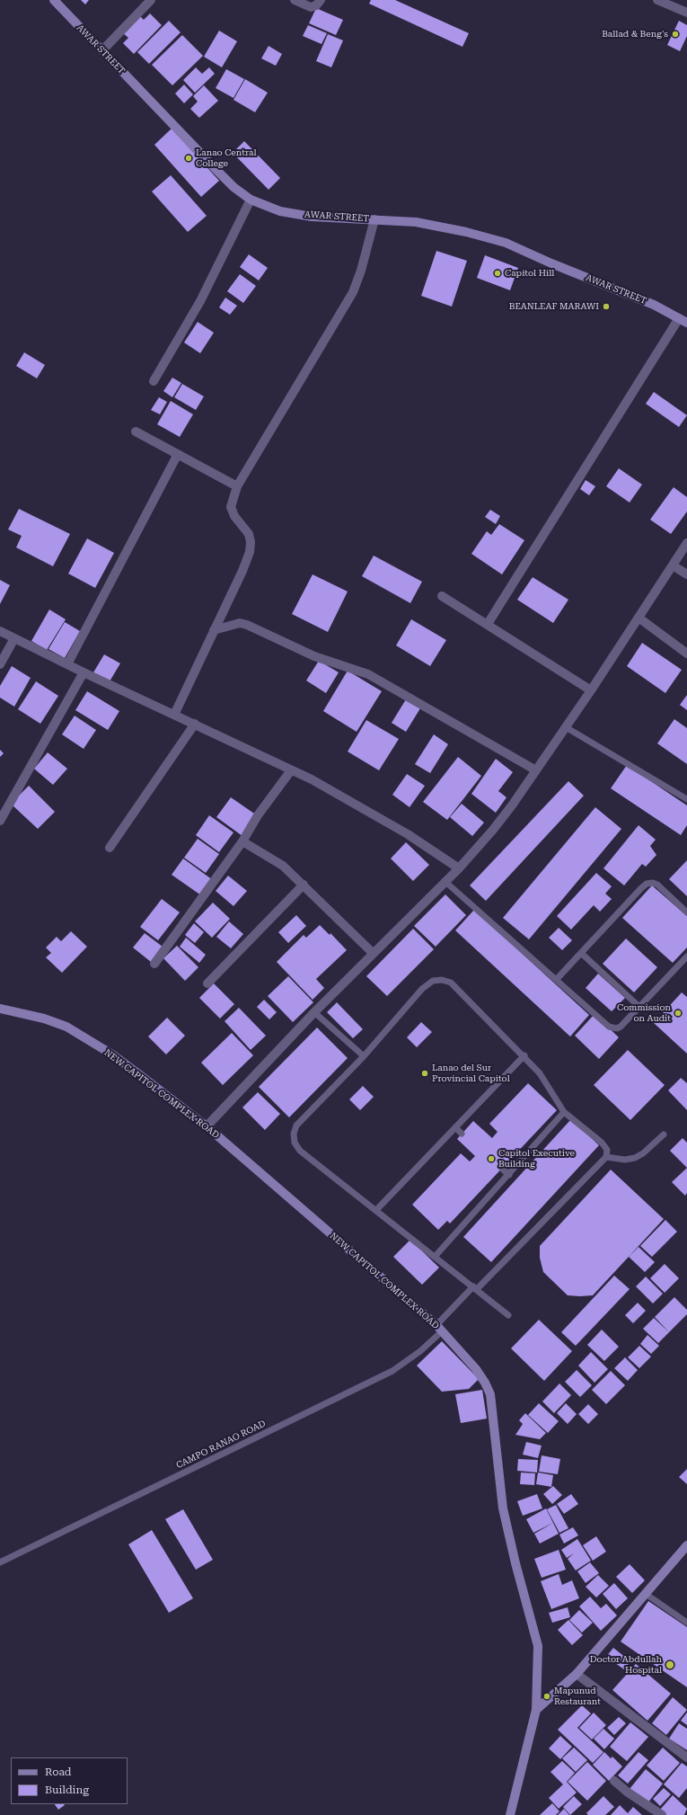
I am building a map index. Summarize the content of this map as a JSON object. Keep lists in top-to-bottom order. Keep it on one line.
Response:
{"streets":{"main road":["AWAR STREET","NEW CAPITOL COMPLEX ROAD"],"lane":["CAMPO RANAO ROAD"]},"crossings":[["NEW CAPITOL COMPLEX ROAD","CAMPO RANAO ROAD"]],"places":["Ballad & Beng's","Lanao Central College","Capitol Hill","BEANLEAF MARAWI","Commission on Audit","Lanao del Sur Provincial Capitol","Capitol Executive Building","Doctor Abdullah Hospital","Mapunud Restaurant"],"legend":["Road","Building"]}
